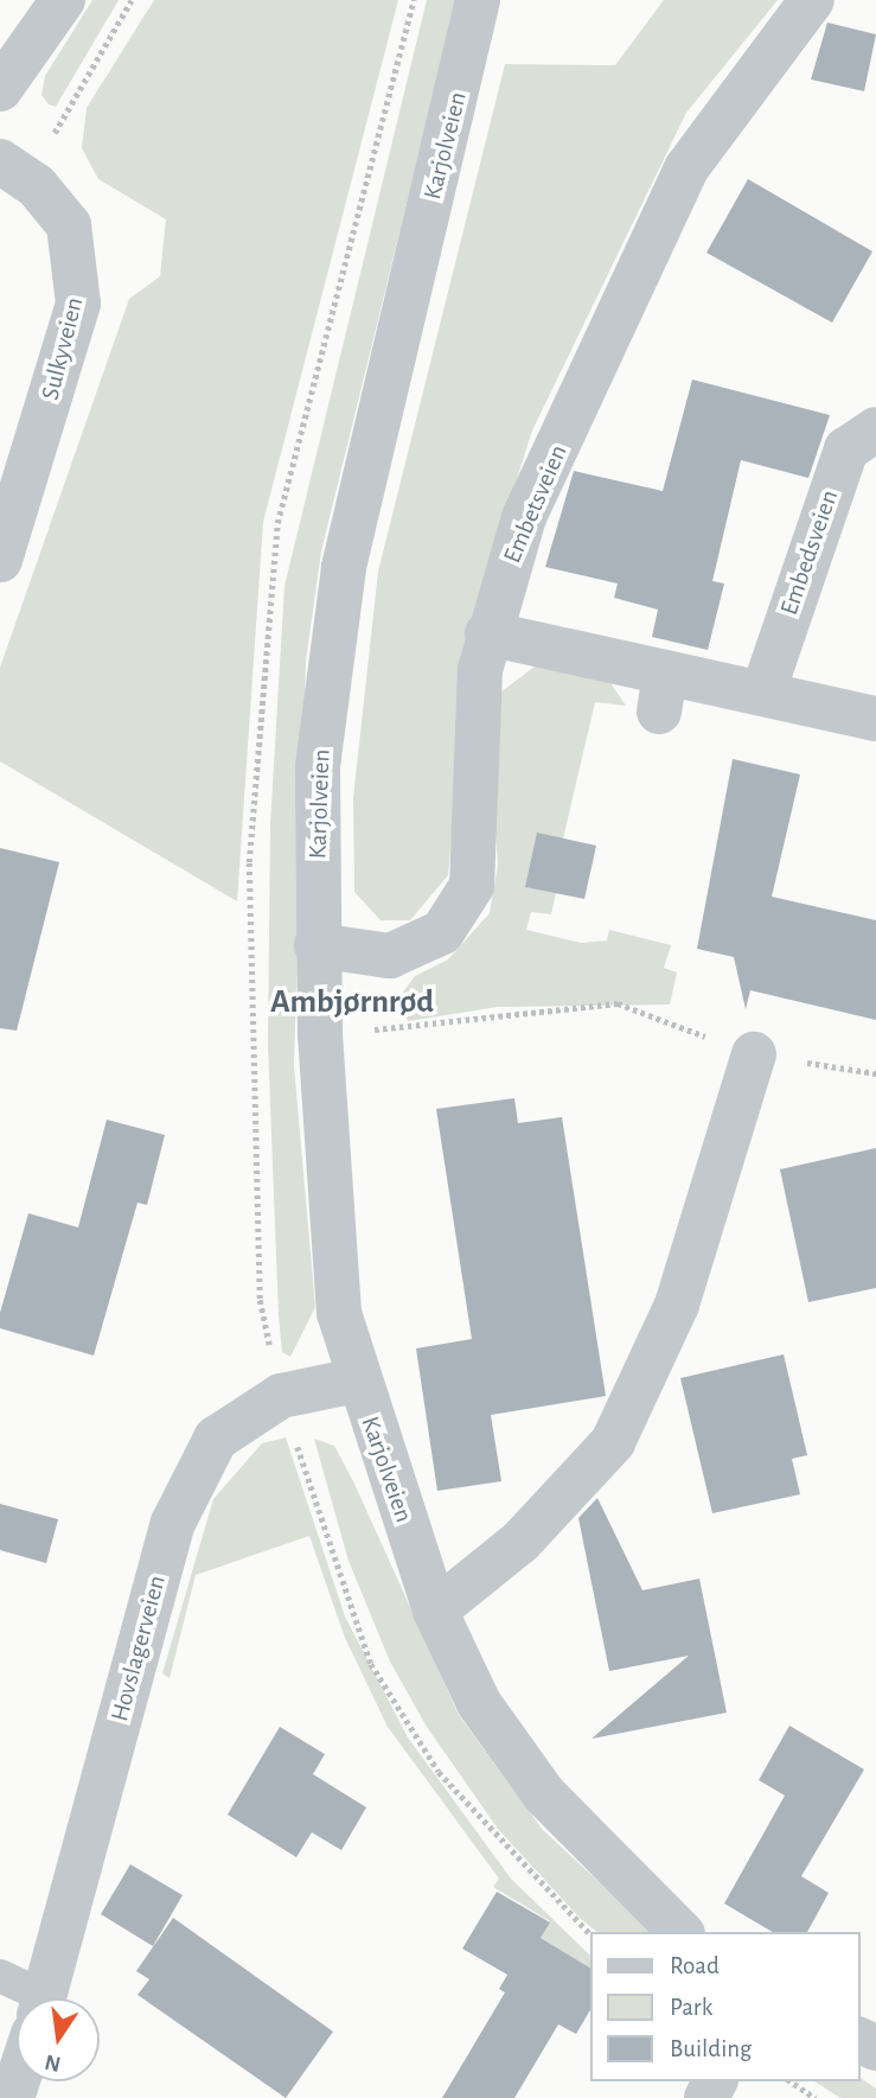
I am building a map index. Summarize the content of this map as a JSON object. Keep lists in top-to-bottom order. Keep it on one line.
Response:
{"streets":{"street":["Karjolveien","Sulkyveien","Embetsveien","Embedsveien","Hovslagerveien"]},"crossings":[["Karjolveien","Embetsveien"],["Karjolveien","Hovslagerveien"]],"districts":["Ambjørnrød"],"legend":["Road","Park","Building"],"north":"bottom"}
